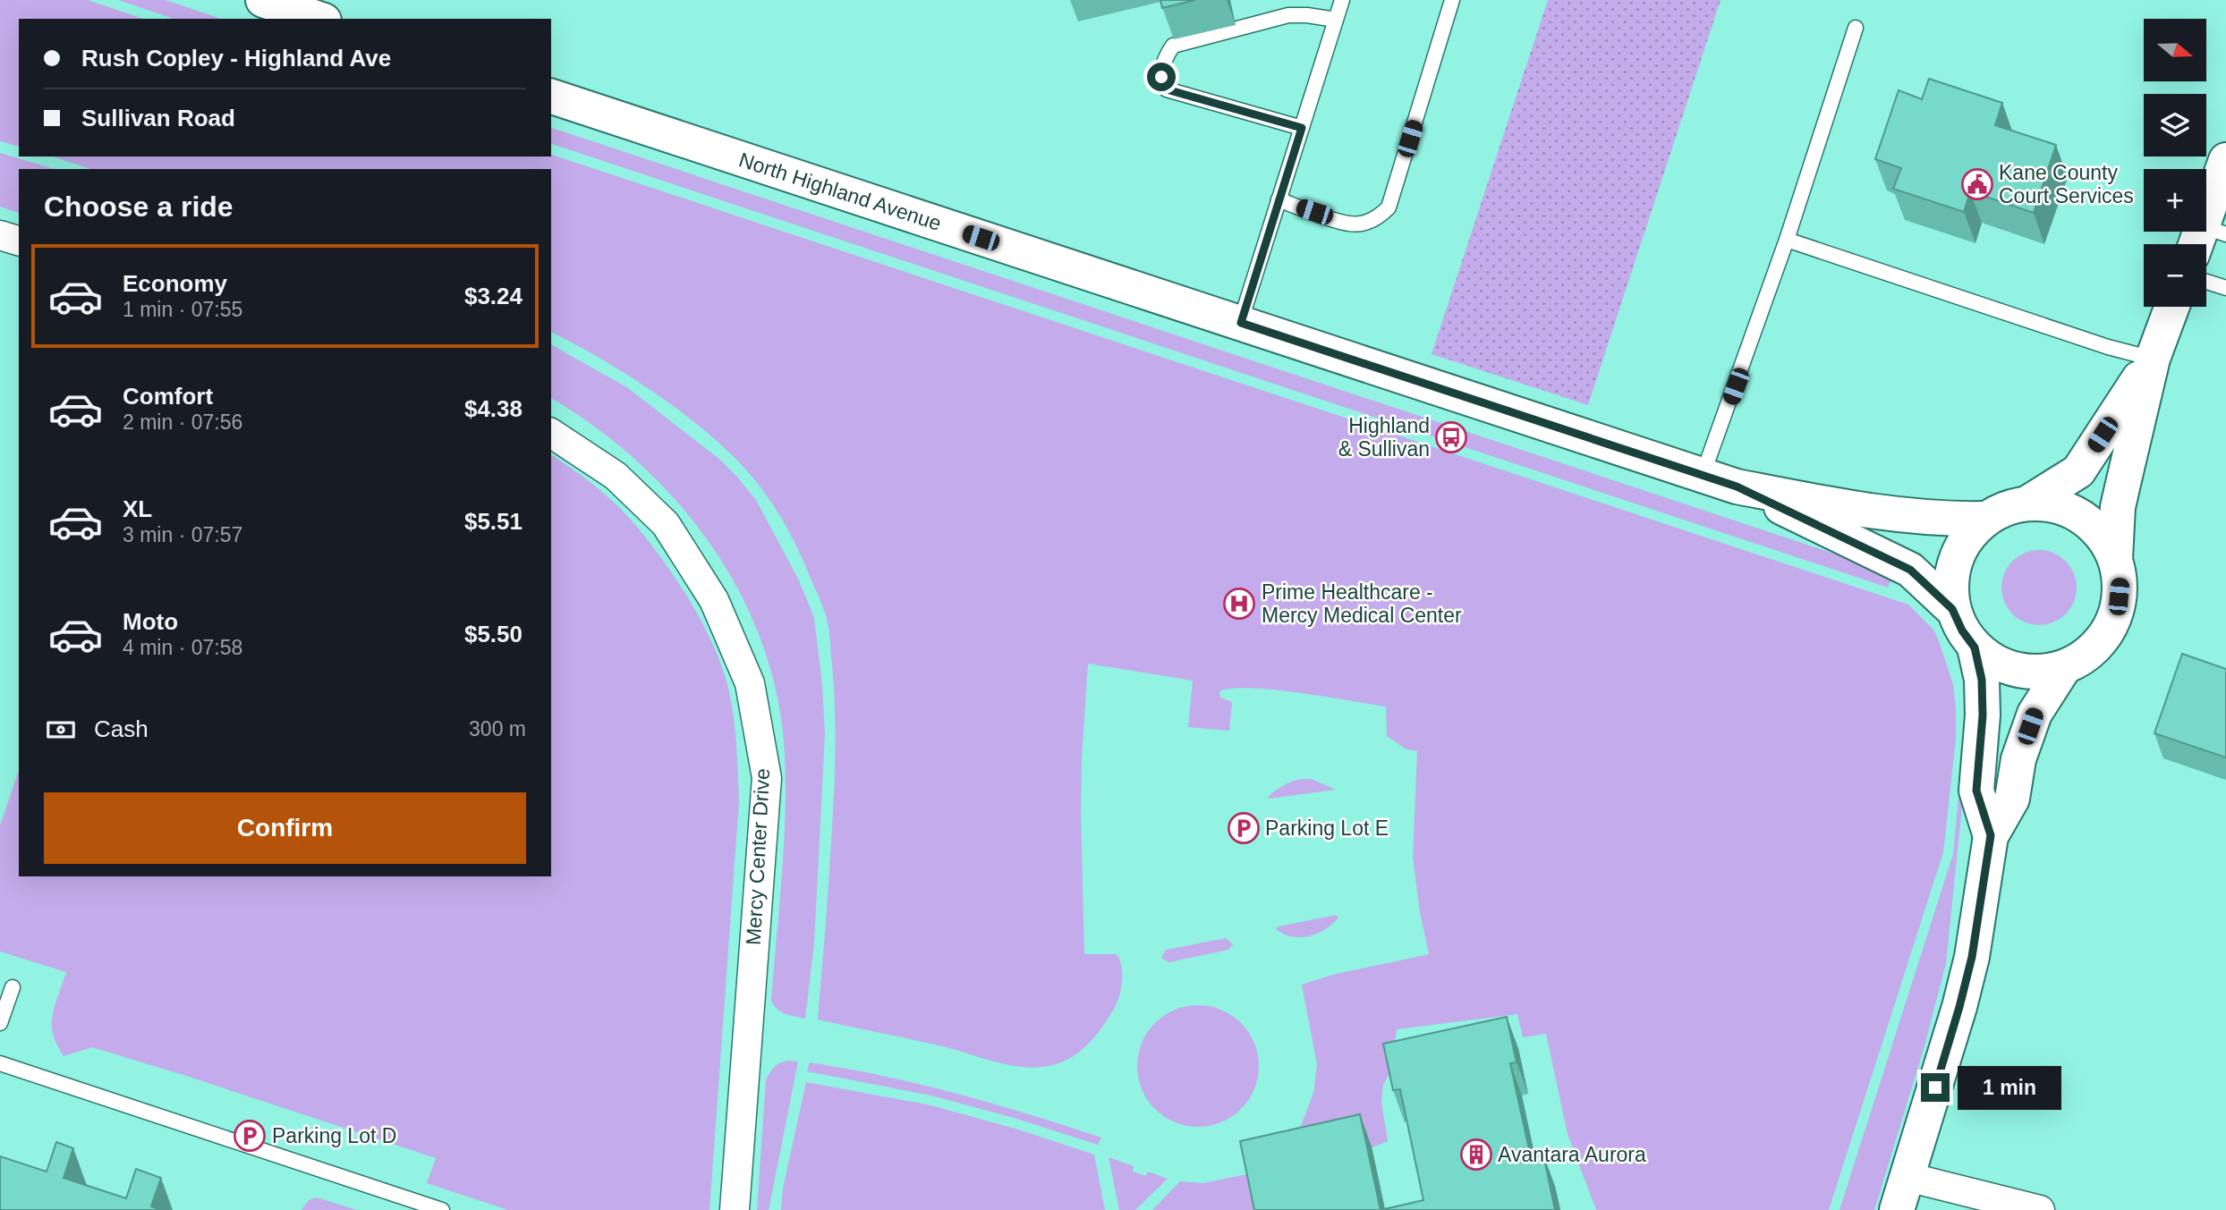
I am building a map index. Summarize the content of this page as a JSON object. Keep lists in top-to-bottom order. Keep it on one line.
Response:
{"streets":{"street":["North Highland Avenue","Mercy Center Drive"]},"places":{"public building":["Kane County Court Services"],"bus stop":["Highland & Sullivan"],"hospital":["Prime Healthcare - Mercy Medical Center"],"parking":["Parking Lot E","Parking Lot D"],"building":["Avantara Aurora"]},"north":"right","page":{"map_buttons":["+","−"],"banner":["Rush Copley - Highland Ave","Sullivan Road"],"heading":"Choose a ride","list":[{"name":"Economy","note":"1 min · 07:55","value":"$3.24"},{"name":"Comfort","note":"2 min · 07:56","value":"$4.38"},{"name":"XL","note":"3 min · 07:57","value":"$5.51"},{"name":"Moto","note":"4 min · 07:58","value":"$5.50"}],"pay":["Cash","300 m"],"buttons":"Confirm","bubble":"1 min"}}
